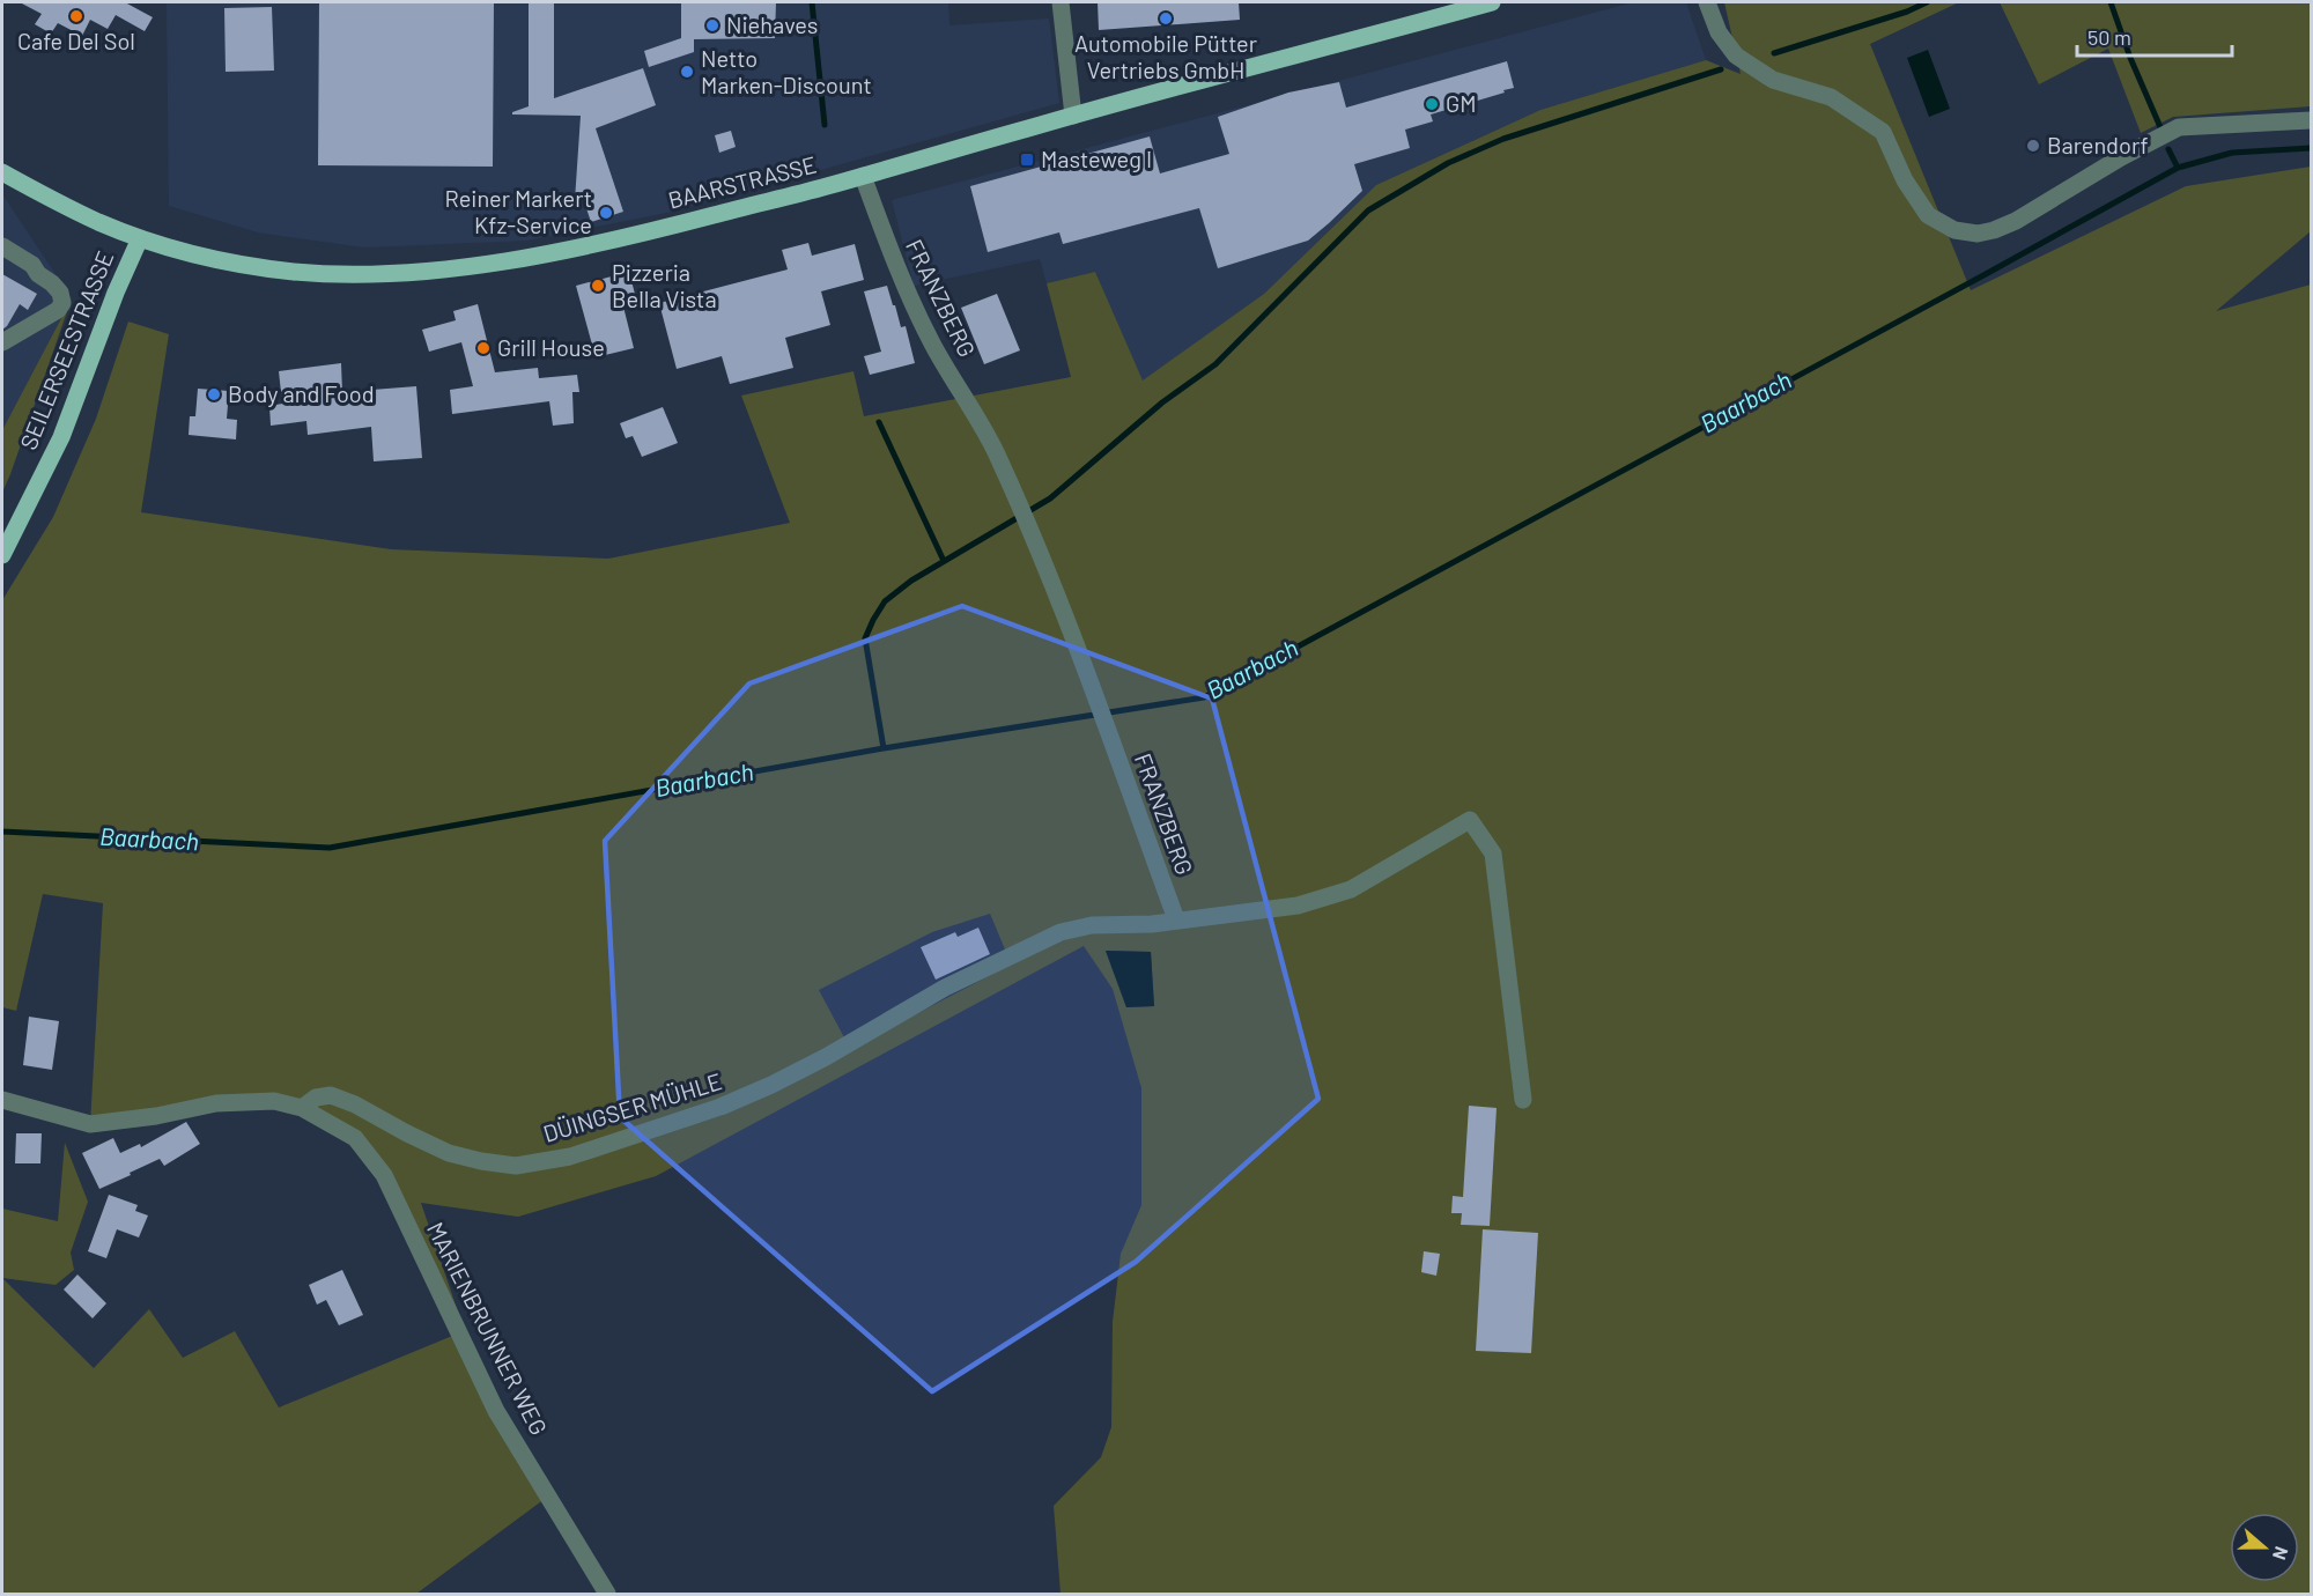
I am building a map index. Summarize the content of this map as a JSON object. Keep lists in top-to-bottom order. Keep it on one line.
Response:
{"streets":{"main road":["BAARSTRASSE","SEILERSEESTRASSE"],"street":["FRANZBERG","DÜINGSER MÜHLE","MARIENBRUNNER WEG"]},"crossings":[["BAARSTRASSE","FRANZBERG"],["BAARSTRASSE","SEILERSEESTRASSE"],["FRANZBERG","DÜINGSER MÜHLE"],["DÜINGSER MÜHLE","MARIENBRUNNER WEG"]],"water":["Baarbach"],"places":{"other":["Cafe Del Sol","Automobile Pütter Vertriebs GmbH","Niehaves","Netto Marken-Discount","GM","Barendorf","Reiner Markert Kfz-Service","Pizzeria Bella Vista","Grill House","Body and Food"],"transit":["Masteweg I"]},"scale_bar":"50 m","north":"right"}
